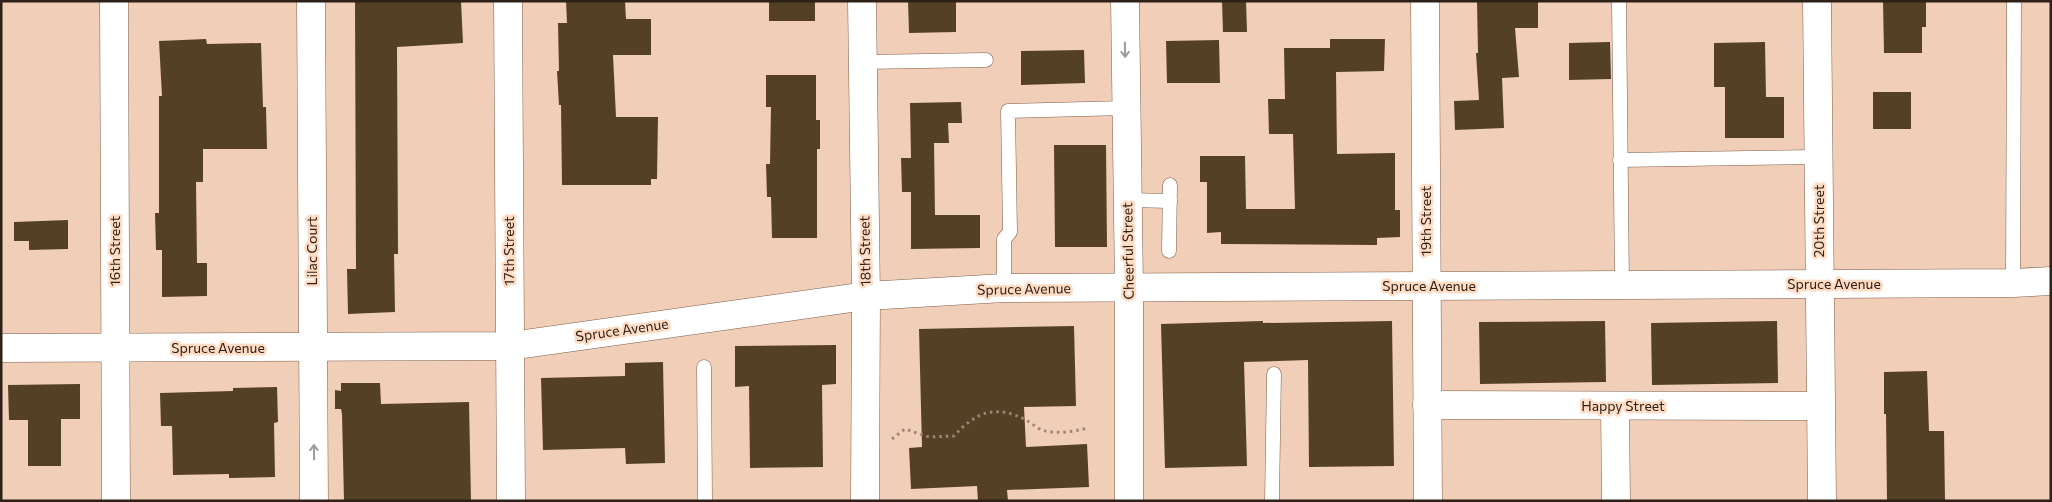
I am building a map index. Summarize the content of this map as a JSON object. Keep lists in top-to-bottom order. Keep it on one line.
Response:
{"streets":{"street":["19th Street","20th Street","16th Street","Lilac Court","17th Street","18th Street","Cheerful Street","Spruce Avenue","Happy Street"]},"crossings":[["19th Street","Spruce Avenue"],["19th Street","Happy Street"],["20th Street","Spruce Avenue"],["20th Street","Happy Street"],["16th Street","Spruce Avenue"],["Lilac Court","Spruce Avenue"],["17th Street","Spruce Avenue"],["18th Street","Spruce Avenue"],["Cheerful Street","Spruce Avenue"]]}
